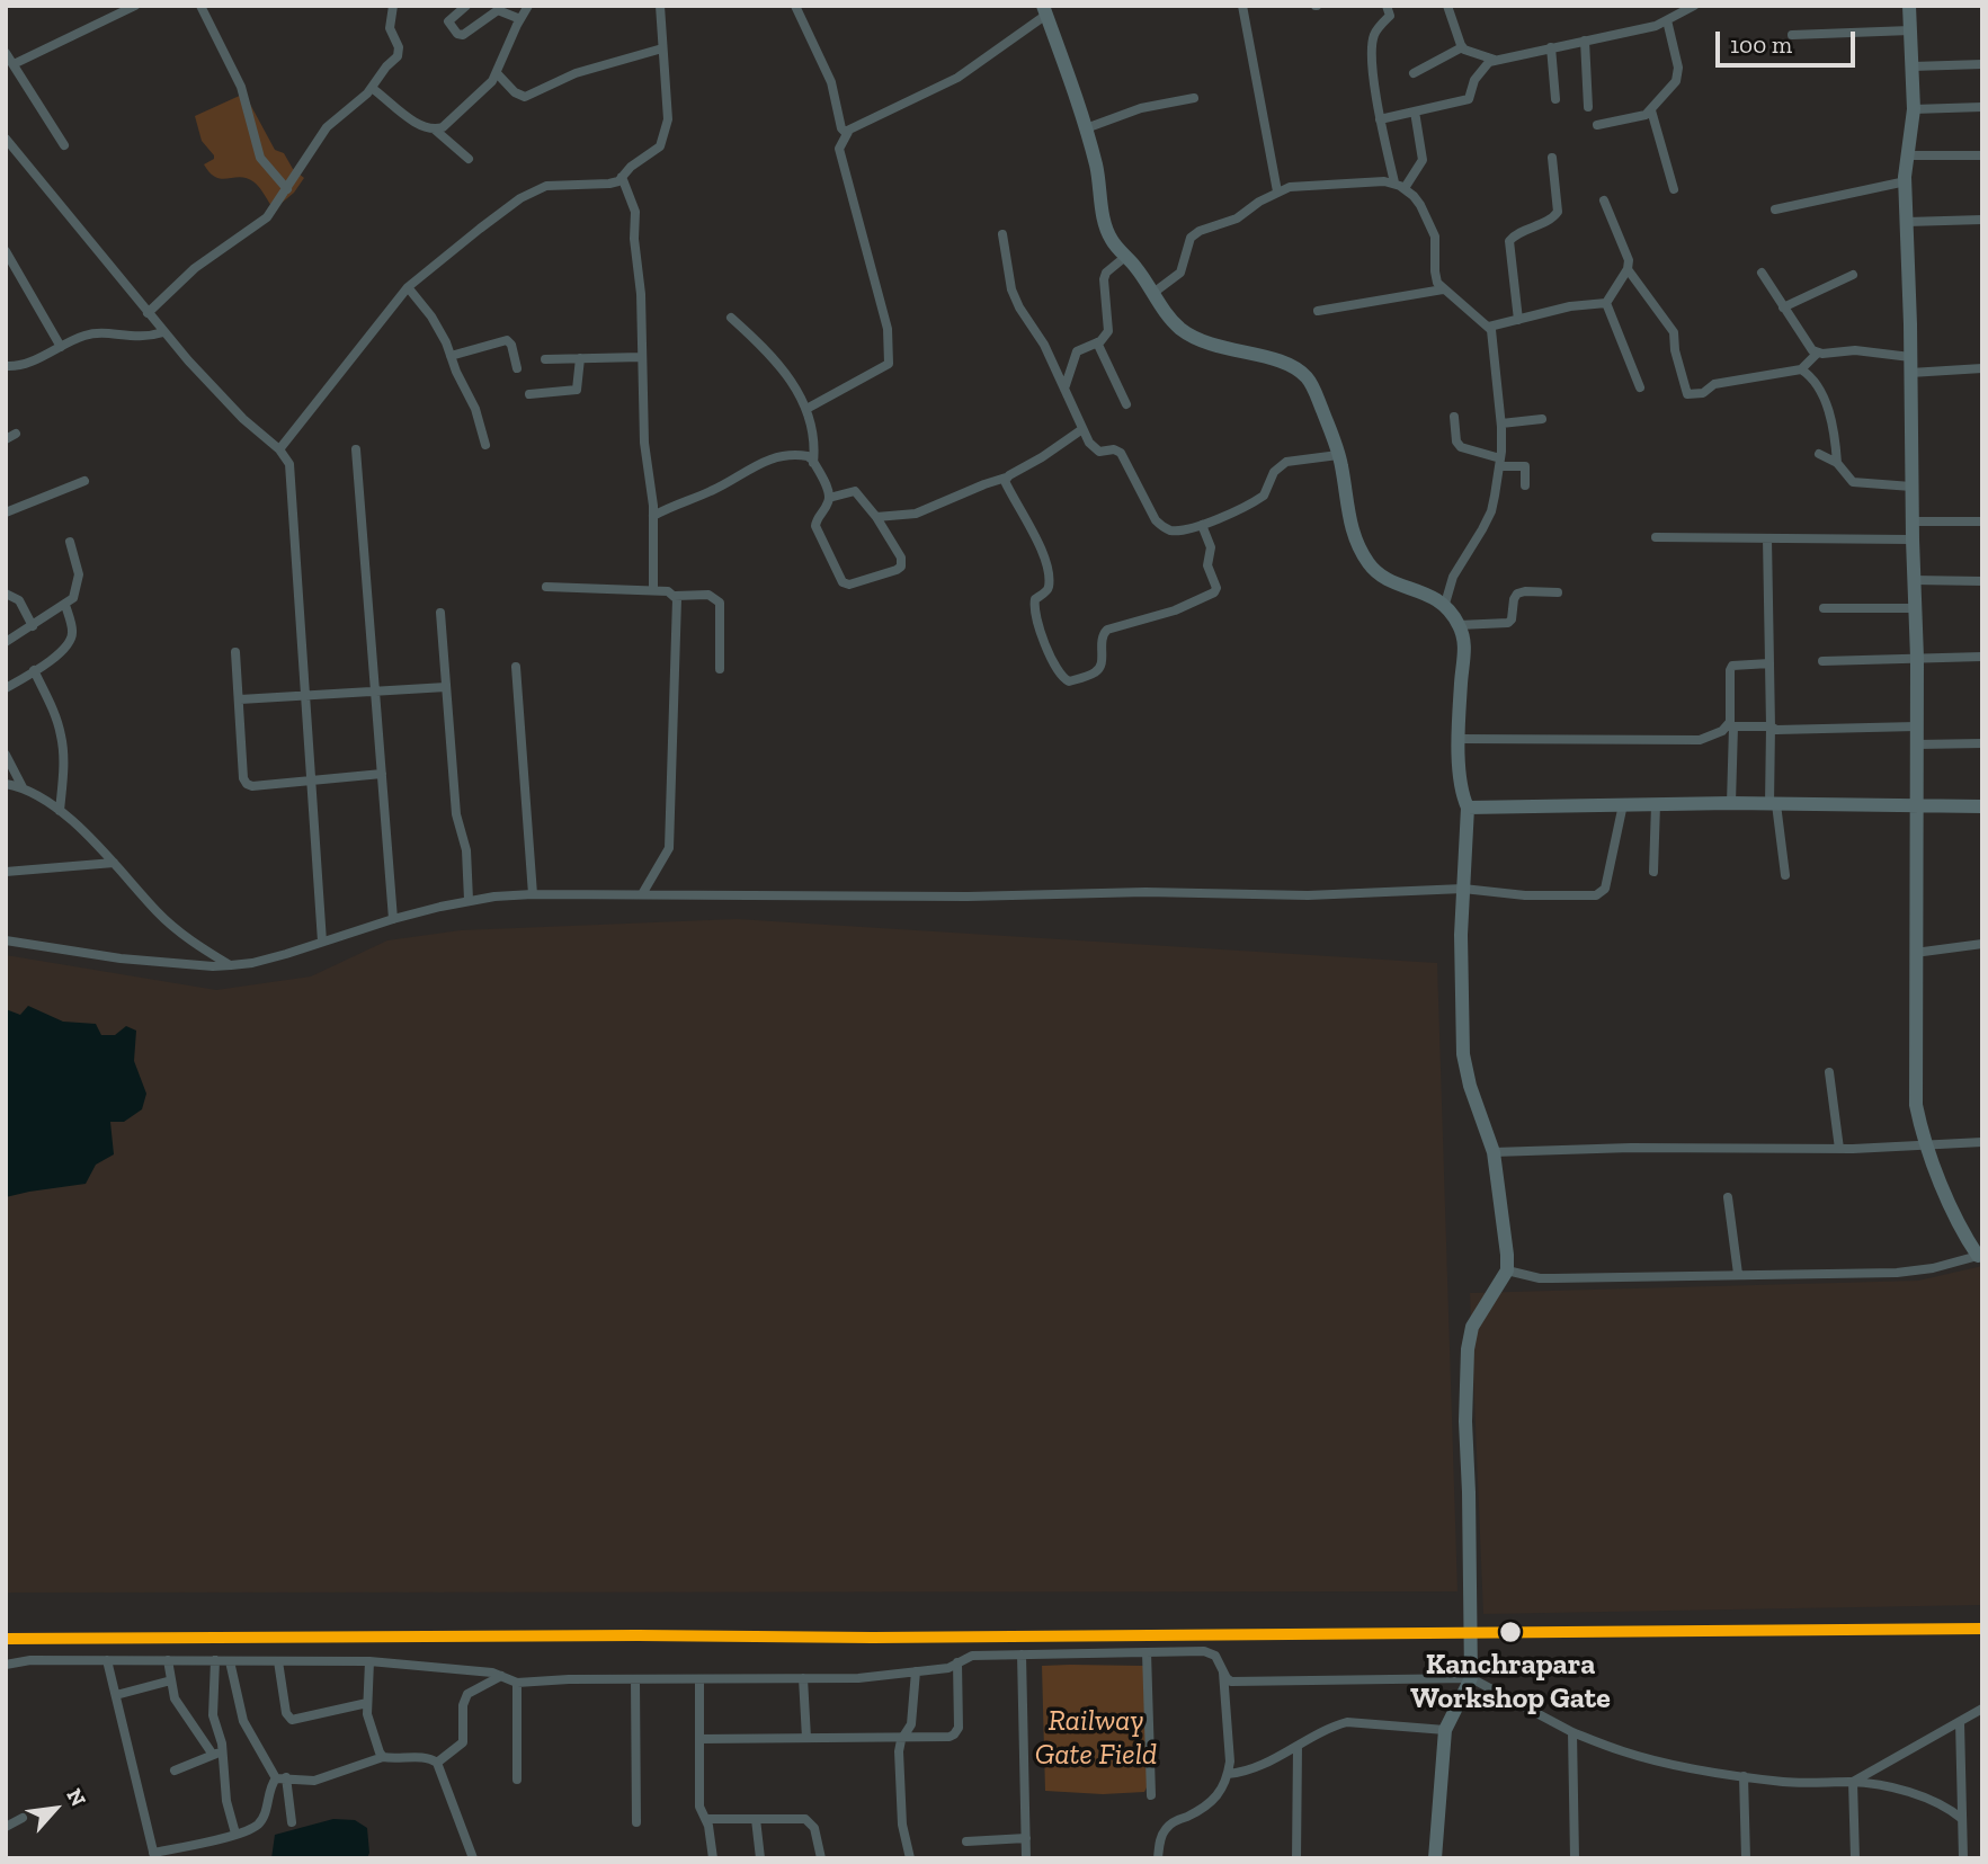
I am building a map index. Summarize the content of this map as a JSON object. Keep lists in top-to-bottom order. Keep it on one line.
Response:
{"parks":["Railway Gate Field"],"places":["Kanchrapara Workshop Gate"],"scale_bar":"100 m","north":"top right"}
